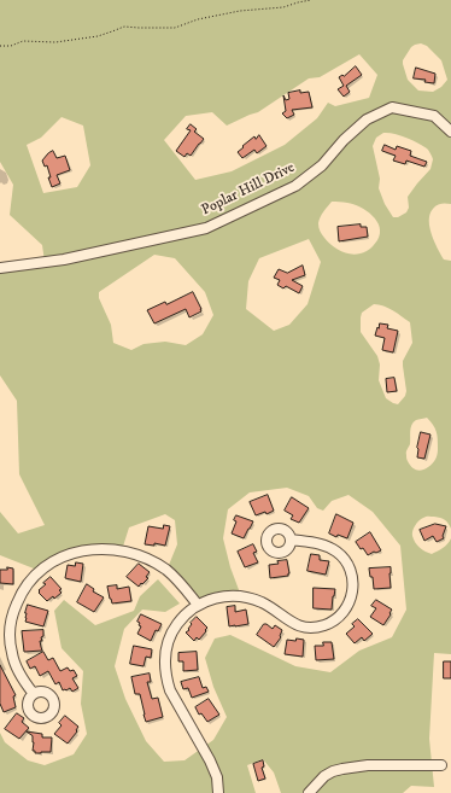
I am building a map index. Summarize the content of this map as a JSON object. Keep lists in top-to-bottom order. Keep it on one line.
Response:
{"streets":{"street":["Poplar Hill Drive"]}}
